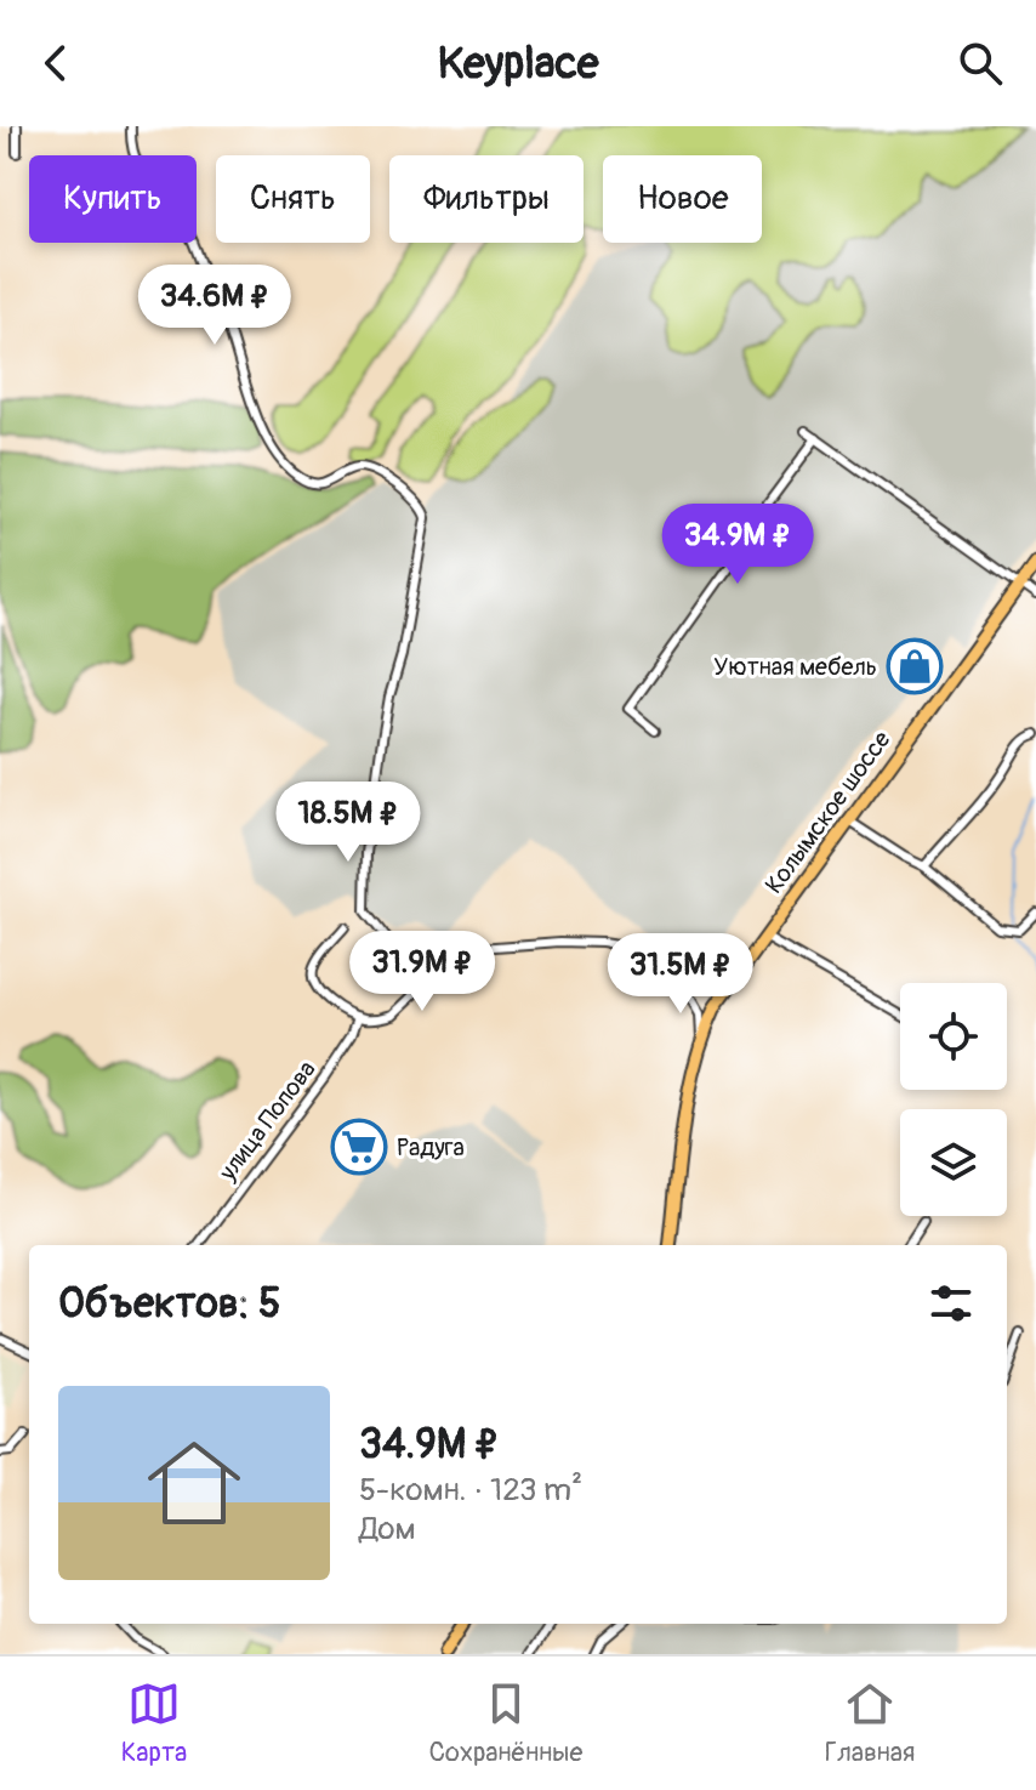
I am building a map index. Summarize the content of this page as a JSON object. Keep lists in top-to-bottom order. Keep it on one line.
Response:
{"streets":{"highway":["Колымское шоссе"],"street":["улица Попова"]},"places":{"shop":["Уютная мебель"],"supermarket":["Радуга"]},"page":{"header":"Keyplace","chip":["Купить","Снять","Фильтры","Новое"],"price":["34.6M ₽","34.9M ₽","18.5M ₽","31.9M ₽","31.5M ₽"],"heading":"Объектов: 5","list":[{"name":"34.9M ₽","note":"5-комн. · 123 m² · Дом"}],"tabs":["Карта","Сохранённые","Главная"]}}
